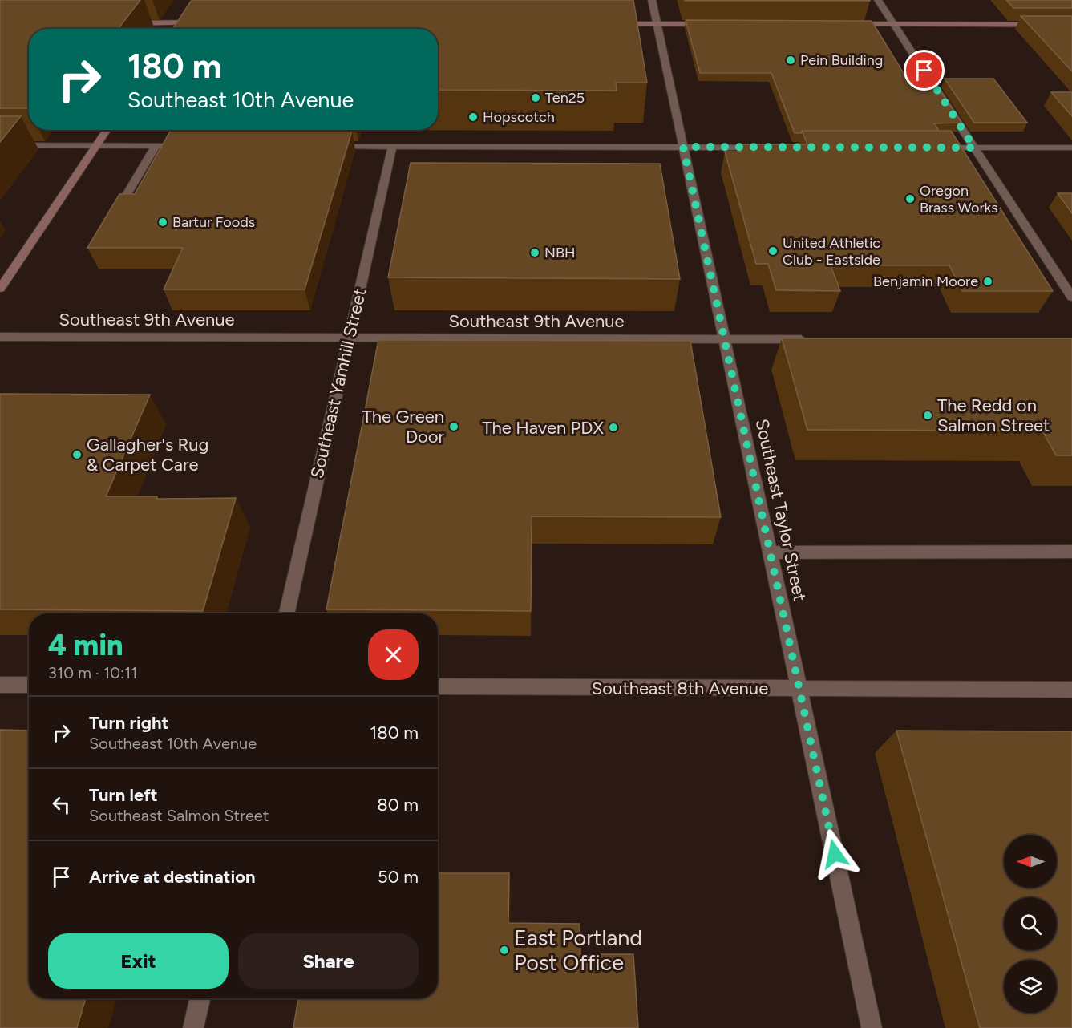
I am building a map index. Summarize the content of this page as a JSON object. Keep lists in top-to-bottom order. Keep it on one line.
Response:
{"streets":{"street":["Southeast 9th Avenue","Southeast Yamhill Street","Southeast Taylor Street","Southeast 8th Avenue"]},"crossings":[["Southeast 9th Avenue","Southeast Yamhill Street"],["Southeast 9th Avenue","Southeast Taylor Street"],["Southeast Taylor Street","Southeast 8th Avenue"]],"places":["Pein Building","Ten25","Hopscotch","Oregon Brass Works","Bartur Foods","United Athletic Club - Eastside","NBH","Benjamin Moore","The Redd on Salmon Street","The Green Door","The Haven PDX","Gallagher's Rug & Carpet Care","East Portland Post Office"],"north":"left","page":{"turn":["180 m","Southeast 10th Avenue"],"heading":["4 min","310 m · 10:11"],"list":[{"name":"Turn right","note":"Southeast 10th Avenue","value":"180 m"},{"name":"Turn left","note":"Southeast Salmon Street","value":"80 m"},{"name":"Arrive at destination","value":"50 m"}],"buttons":["Exit","Share"]}}
